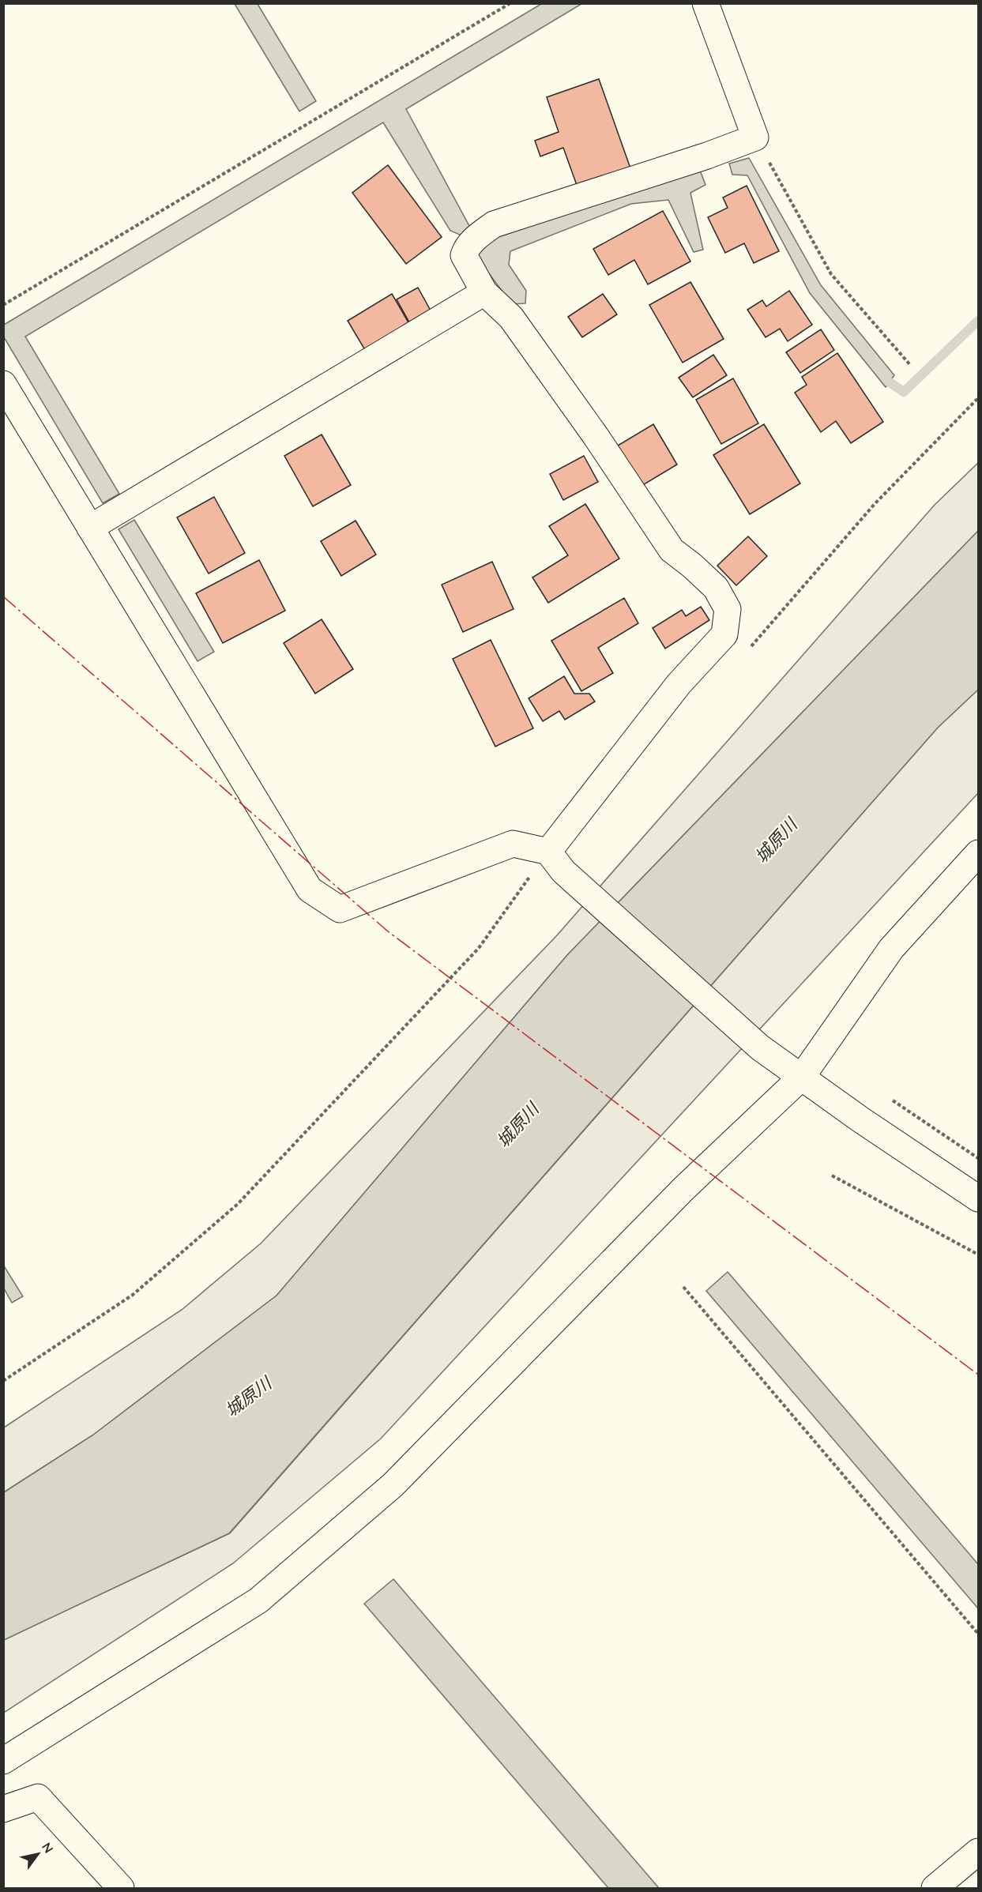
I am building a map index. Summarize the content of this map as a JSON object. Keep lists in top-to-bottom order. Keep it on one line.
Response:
{"water":["城原川"],"north":"top right"}
